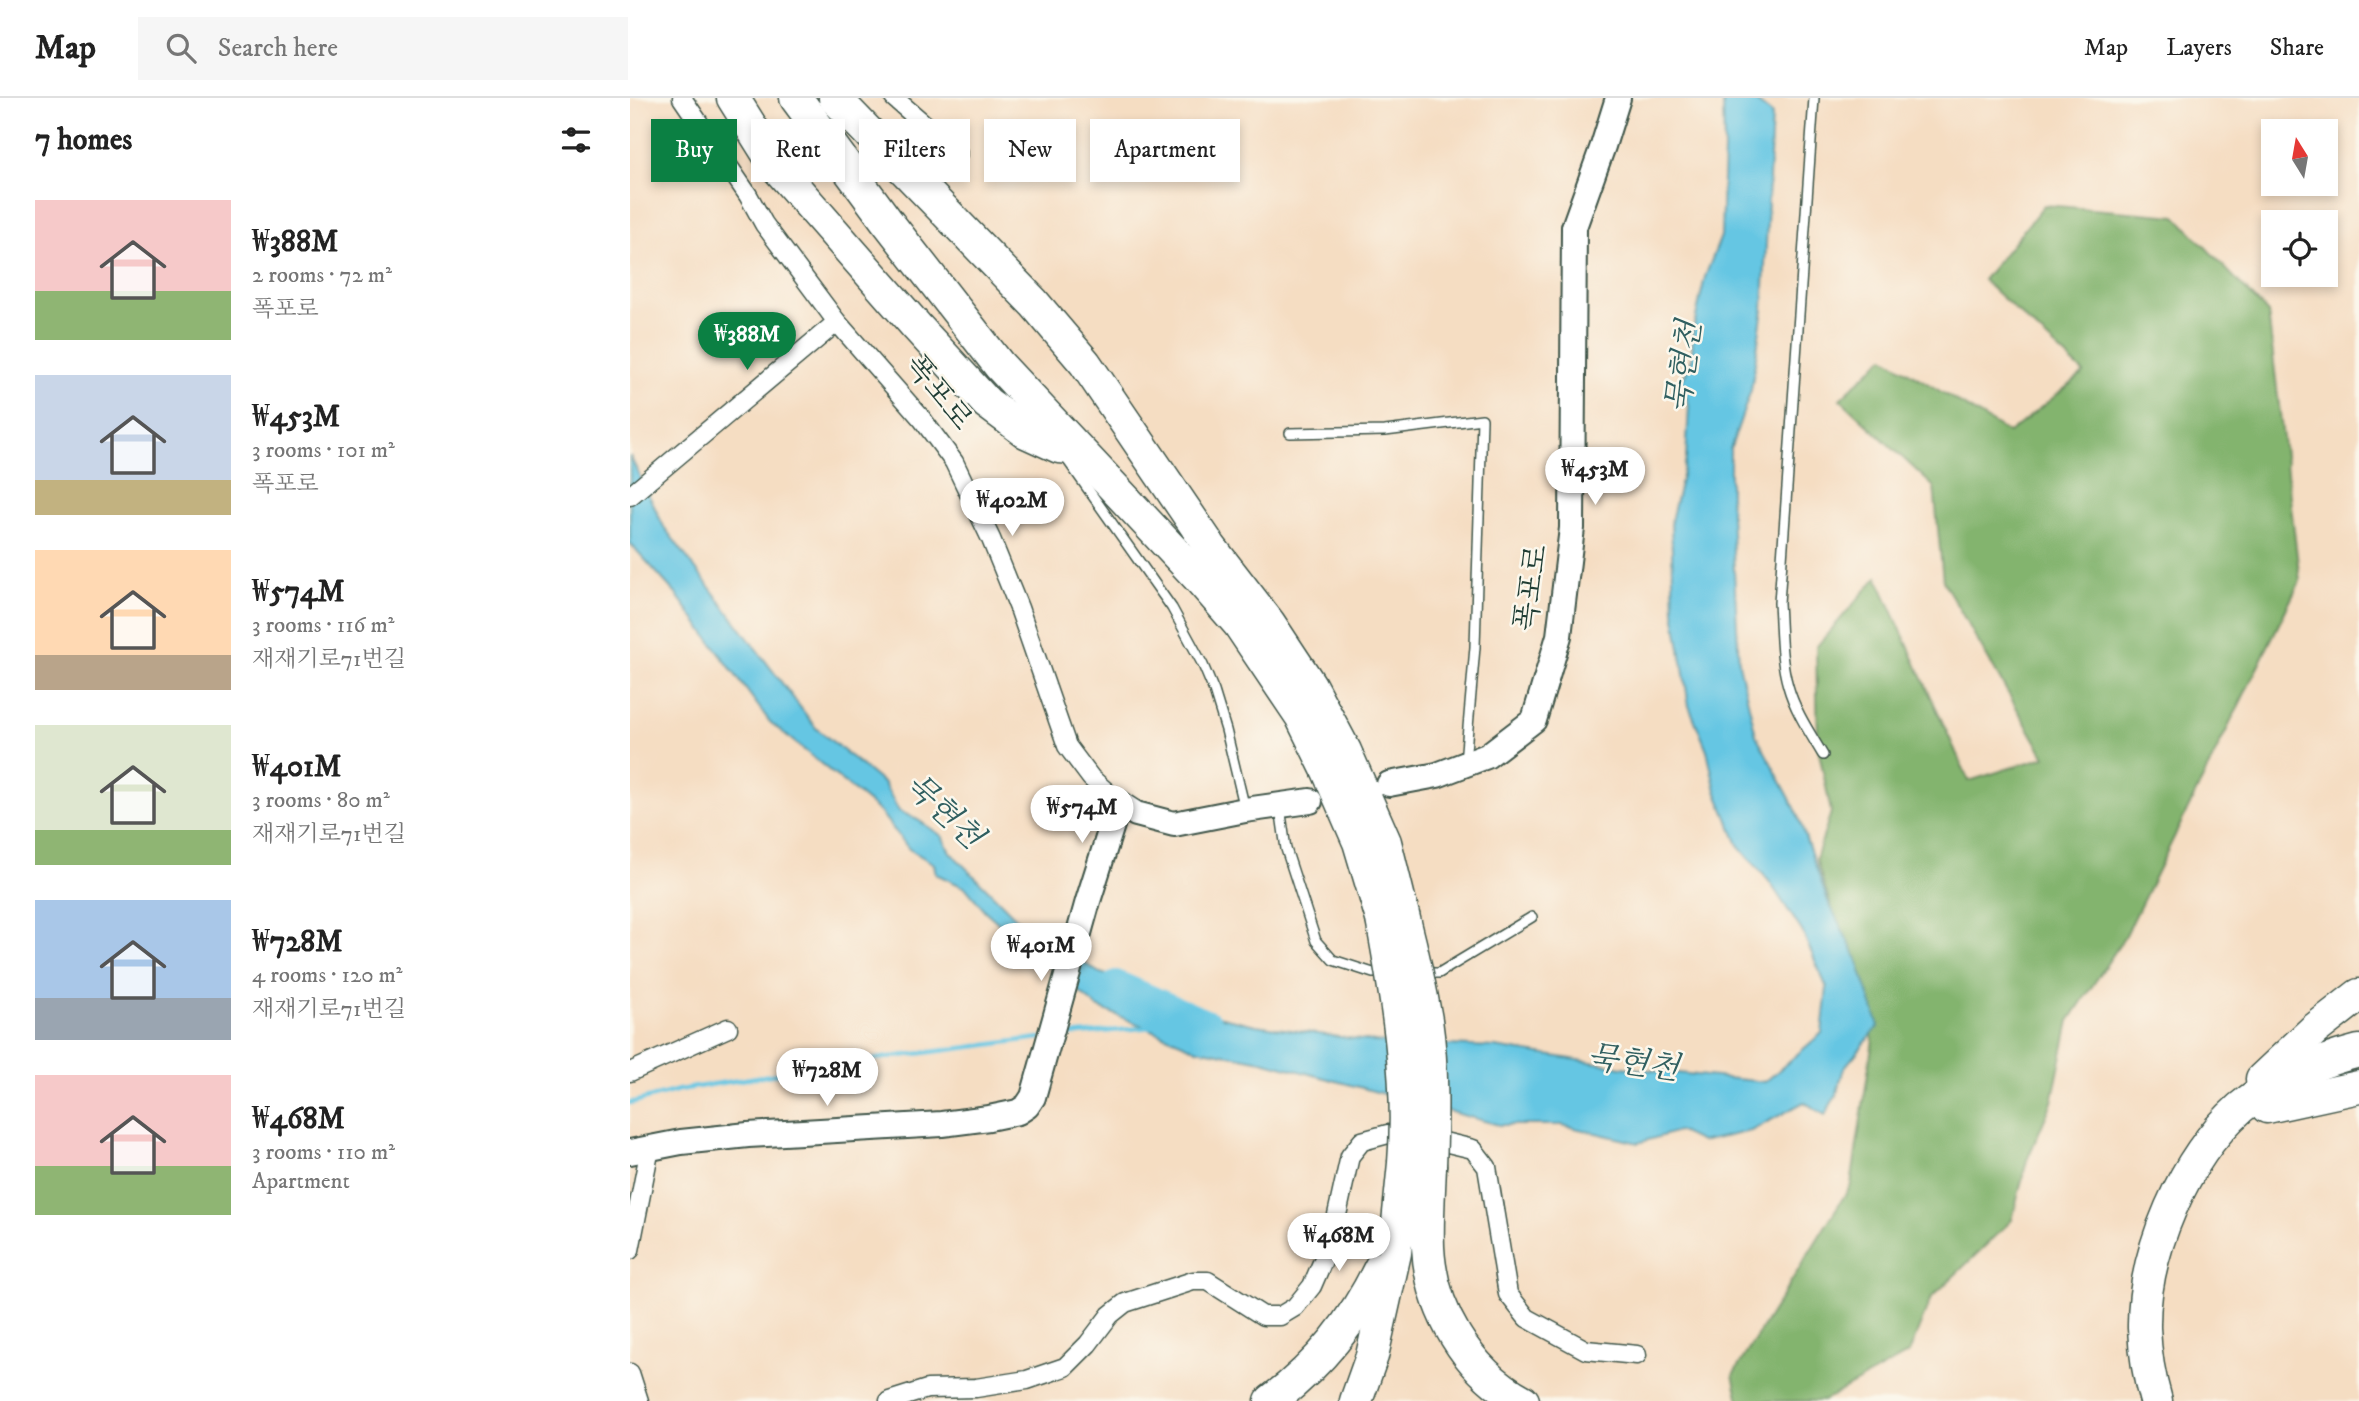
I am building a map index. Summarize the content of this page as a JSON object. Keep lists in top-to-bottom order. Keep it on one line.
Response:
{"streets":{"main road":["폭포로"]},"water":["묵현천"],"north":"top","page":{"header":"Map","search":"Search here","nav":["Map","Layers","Share"],"heading":"7 homes","chip":["Buy","Rent","Filters","New","Apartment"],"list":[{"name":"₩388M","note":"2 rooms · 72 m² · 폭포로"},{"name":"₩453M","note":"3 rooms · 101 m² · 폭포로"},{"name":"₩574M","note":"3 rooms · 116 m² · 재재기로71번길"},{"name":"₩401M","note":"3 rooms · 80 m² · 재재기로71번길"},{"name":"₩728M","note":"4 rooms · 120 m² · 재재기로71번길"},{"name":"₩468M","note":"3 rooms · 110 m² · Apartment"}],"price":["₩388M","₩453M","₩402M","₩574M","₩401M","₩728M","₩468M"]}}
